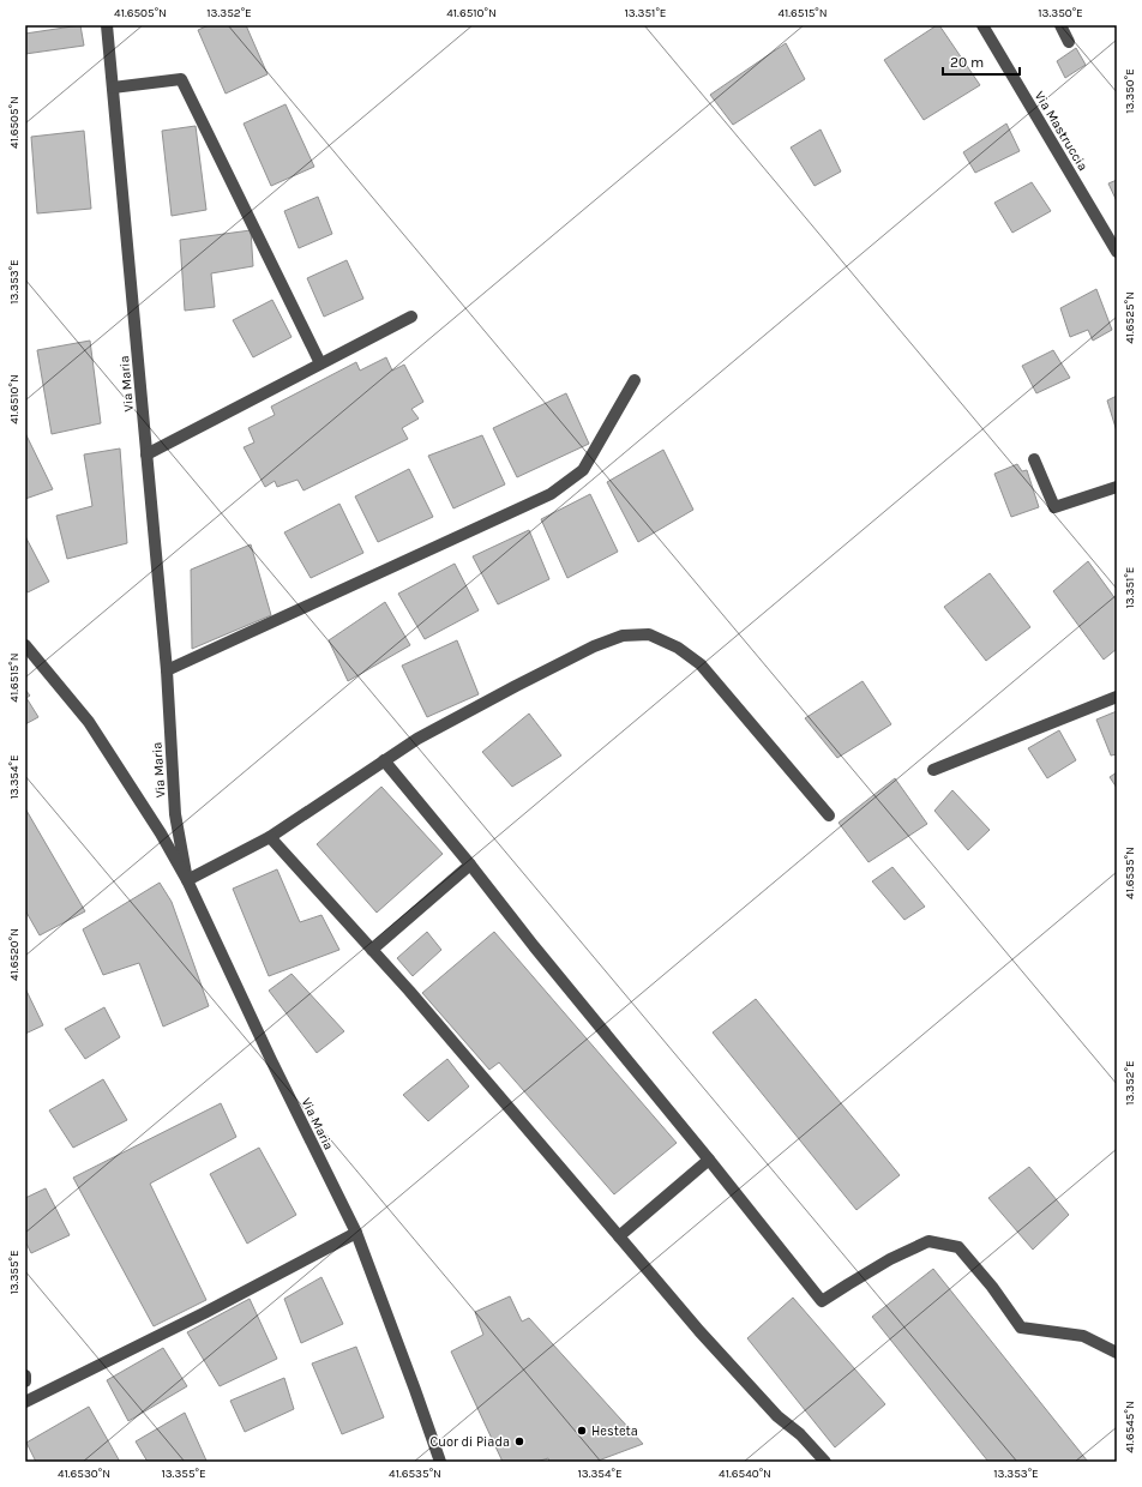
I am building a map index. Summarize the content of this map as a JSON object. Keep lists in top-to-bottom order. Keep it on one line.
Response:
{"streets":{"street":["Via Mastruccia","Via Maria"]},"places":["Hesteta","Cuor di Piada"],"scale_bar":"20 m","coordinates":["41.6505°N","13.352°E","41.6510°N","13.351°E","41.6515°N","13.350°E","13.353°E","41.6525°N","13.354°E","41.6535°N","41.6520°N","13.355°E","41.6545°N","41.6530°N","41.6540°N"]}
